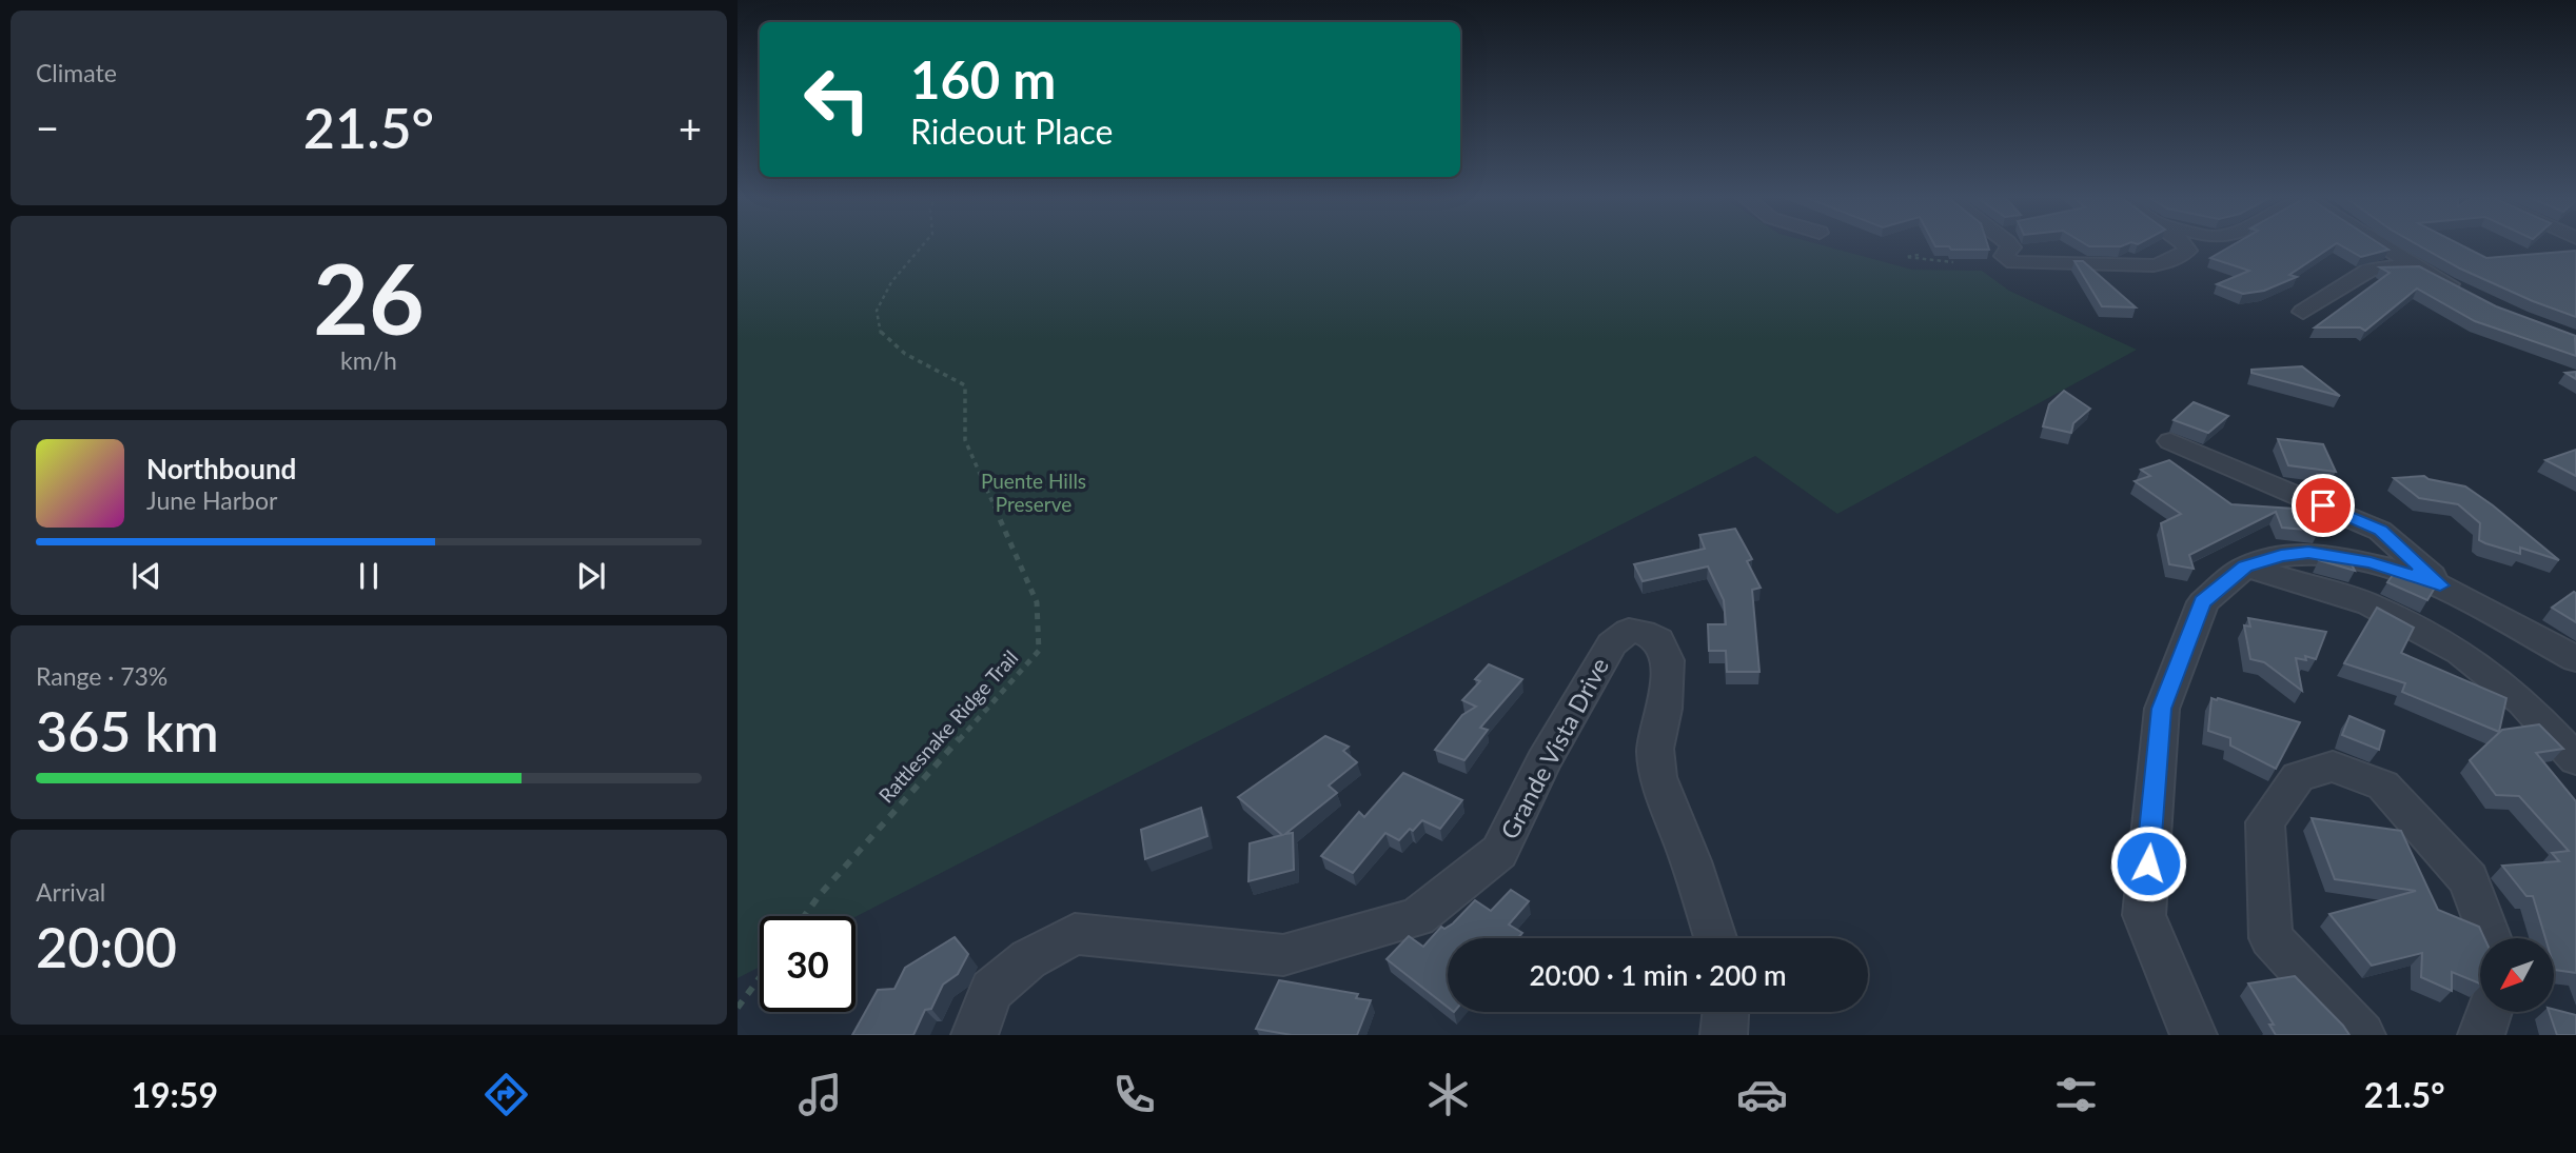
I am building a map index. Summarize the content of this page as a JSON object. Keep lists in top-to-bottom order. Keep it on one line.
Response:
{"streets":{"street":["Grande Vista Drive"],"path":["Rattlesnake Ridge Trail"]},"parks":["Puente Hills Preserve"],"north":"bottom left","page":{"tile":["Climate",["26","km/h"],["Range · 73%","365 km"],["Arrival","20:00"]],"turn":["160 m","Rideout Place"],"heat":["−","21.5°","+"],"song":["Northbound","June Harbor"],"limit":"30","trip":"20:00 · 1 min · 200 m","tabs":["19:59","21.5°"]}}
